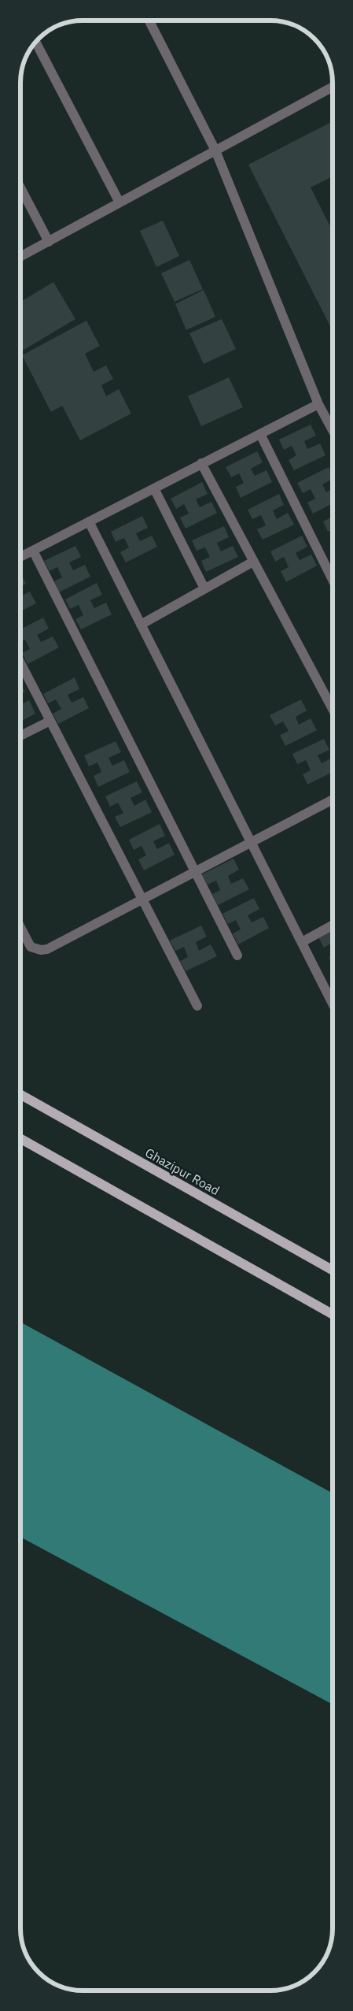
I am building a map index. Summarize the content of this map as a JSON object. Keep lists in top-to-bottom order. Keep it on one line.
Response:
{"streets":{"main road":["Ghazipur Road"]}}
